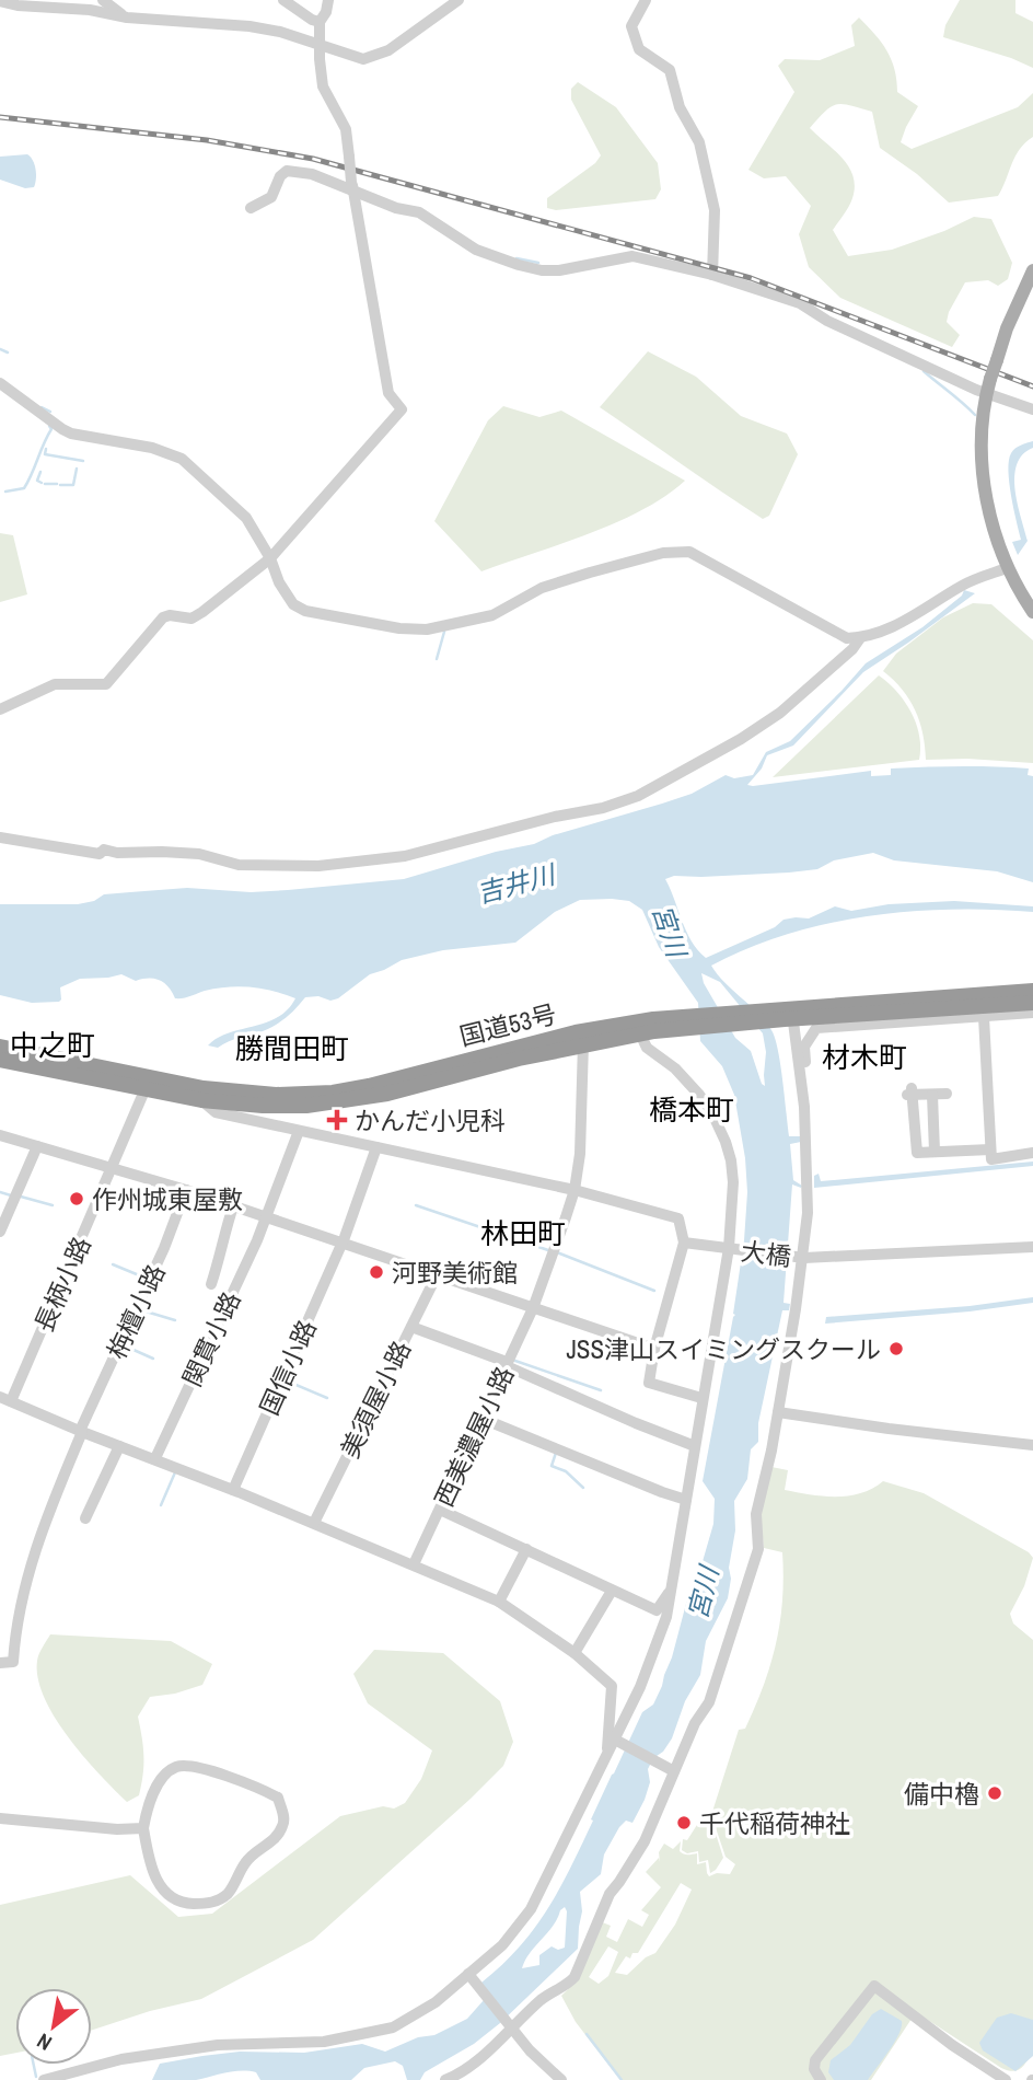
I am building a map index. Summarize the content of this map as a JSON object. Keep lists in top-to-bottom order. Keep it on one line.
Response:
{"streets":{"highway":["国道53号"],"street":["大橋","長柄小路","栴檀小路","関貫小路","国信小路","美須屋小路","西美濃屋小路"]},"crossings":[["国道53号","長柄小路"],["国道53号","西美濃屋小路"]],"districts":["中之町","勝間田町","材木町","橋本町","林田町"],"water":["吉井川","宮川"],"places":{"health":["かんだ小児科"],"other":["作州城東屋敷","河野美術館","JSS津山スイミングスクール","備中櫓","千代稲荷神社"]},"north":"bottom left"}
